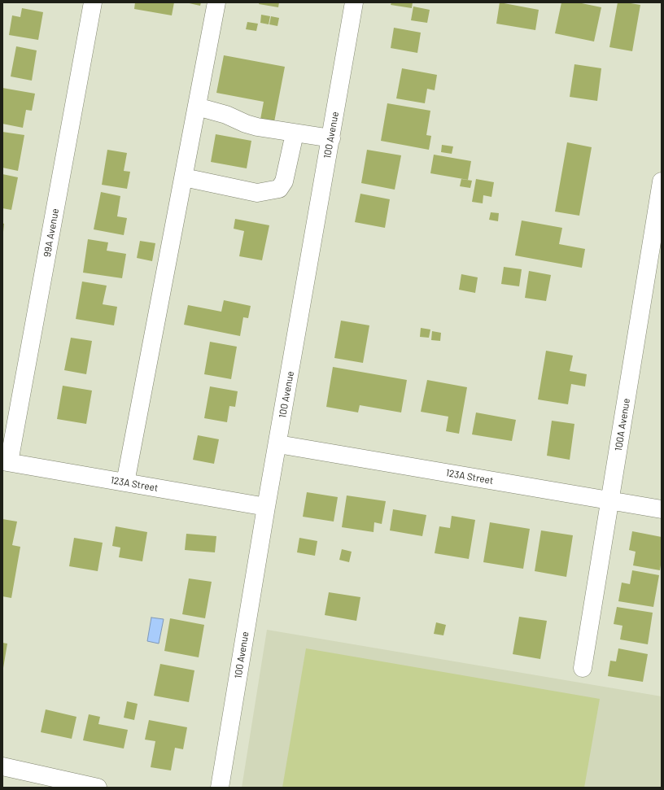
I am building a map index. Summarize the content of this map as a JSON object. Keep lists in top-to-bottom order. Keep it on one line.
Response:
{"streets":{"street":["100 Avenue","99A Avenue","100A Avenue","123A Street"]},"crossings":[["100 Avenue","123A Street"],["99A Avenue","123A Street"],["100A Avenue","123A Street"]]}
